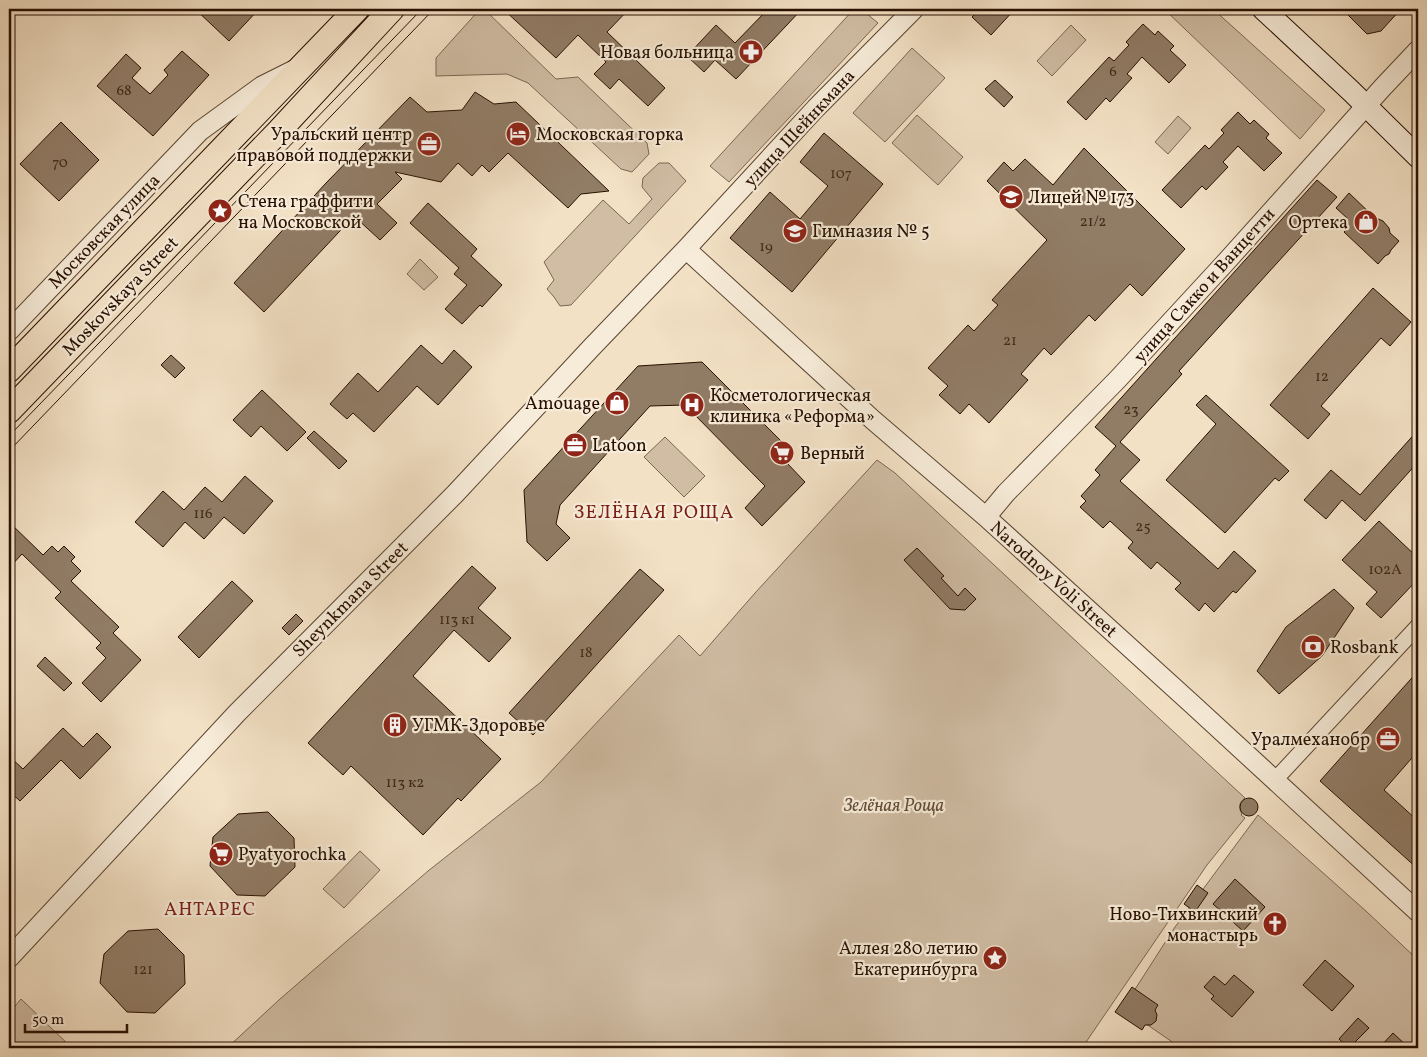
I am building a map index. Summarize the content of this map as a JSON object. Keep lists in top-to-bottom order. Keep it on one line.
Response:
{"streets":{"main road":["Moskovskaya Street"],"street":["улица Шейнкмана","Московская улица","улица Сакко и Ванцетти","Narodnoy Voli Street","Sheynkmana Street"]},"crossings":[["улица Шейнкмана","Narodnoy Voli Street"],["улица Шейнкмана","Sheynkmana Street"],["Московская улица","Moskovskaya Street"],["улица Сакко и Ванцетти","Narodnoy Voli Street"],["Narodnoy Voli Street","Sheynkmana Street"]],"districts":["ЗЕЛЁНАЯ РОЩА","АНТАРЕС"],"parks":["Зелёная Роща"],"places":{"pharmacy":["Новая больница"],"hotel":["Московская горка"],"office":["Уральский центр правовой поддержки","Latoon","Уралмеханобр"],"school or university":["Лицей № 173","Гимназия № 5"],"place":["Стена граффити на Московской","Аллея 280 летию Екатеринбурга"],"shop":["Ортека","Amouage"],"hospital":["Косметологическая клиника «Реформа»"],"supermarket":["Верный","Pyatyorochka"],"bank":["Rosbank"],"building":["УГМК-Здоровье"],"church":["Ново-Тихвинский монастырь"]},"house_numbers":["6","68","70","107","21/2","19","21","12","23","116","25","102А","113 к1","18","113 к2","121"],"scale_bar":"50 m"}
